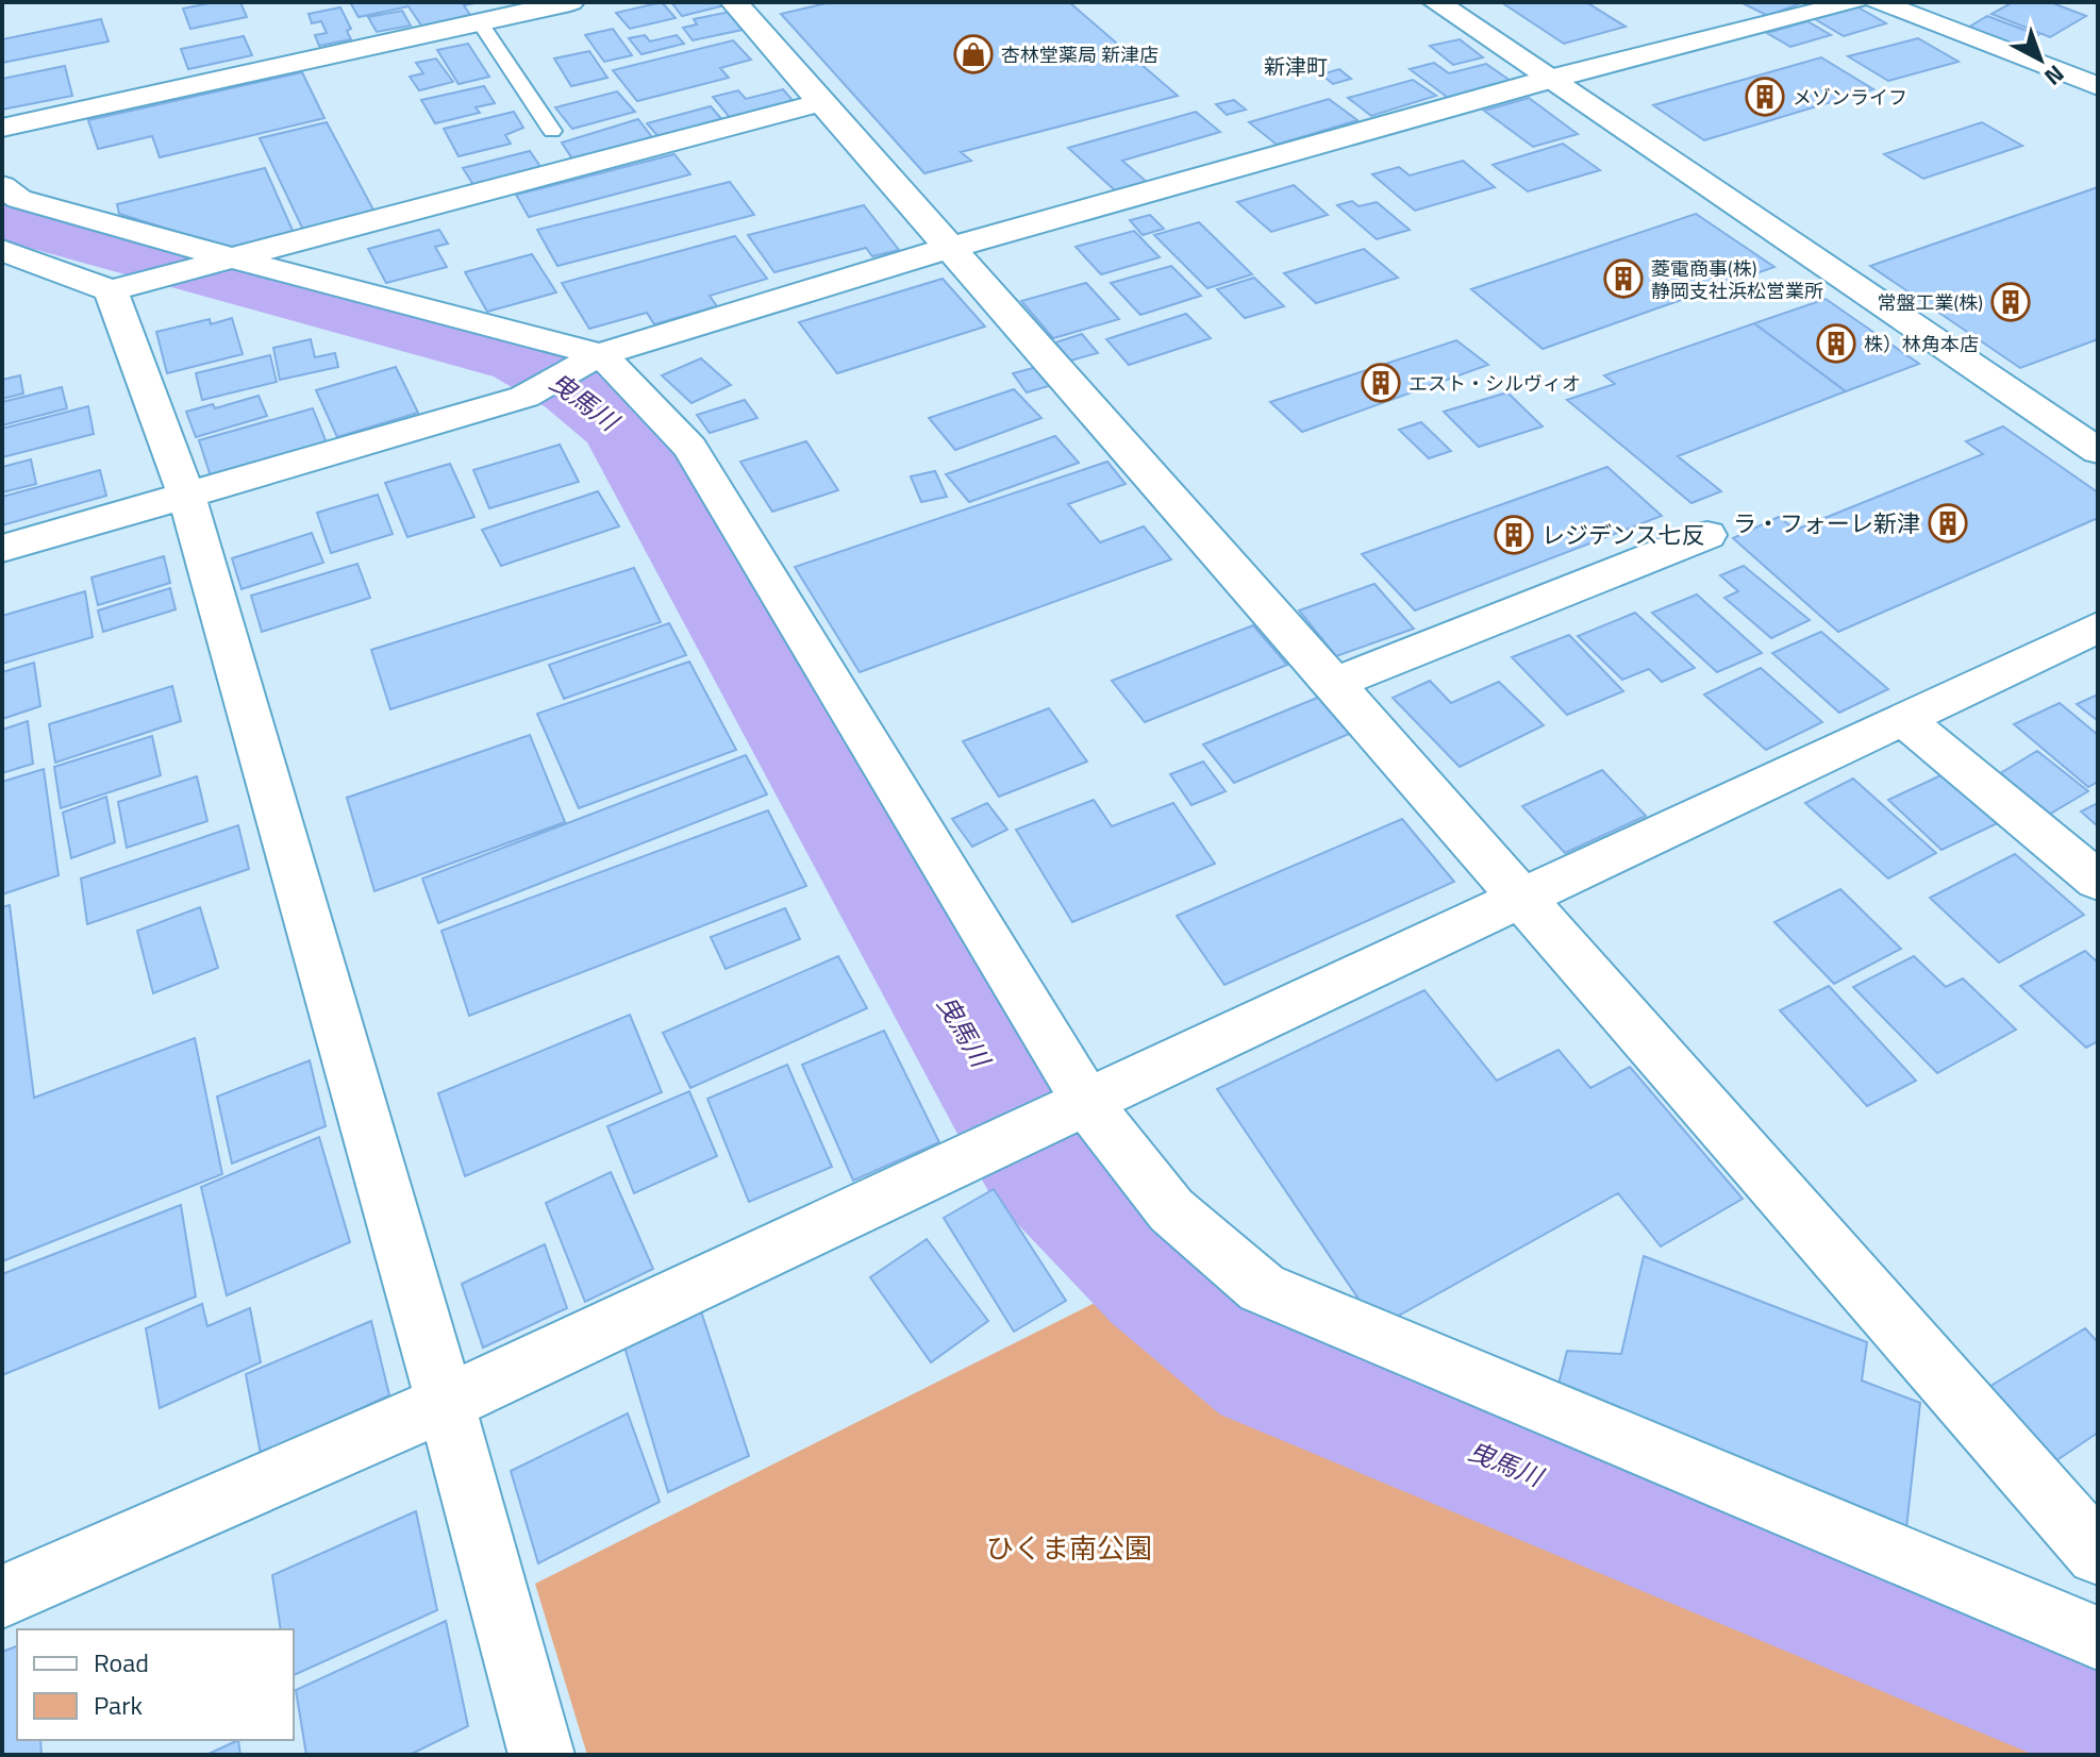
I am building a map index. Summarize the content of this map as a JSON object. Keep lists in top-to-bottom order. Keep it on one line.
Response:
{"districts":["新津町"],"water":["曳馬川"],"parks":["ひくま南公園"],"places":{"shop":["杏林堂薬局 新津店"],"building":["メゾンライフ","菱電商事(株) 静岡支社浜松営業所","常盤工業(株)","株）林角本店","エスト・シルヴィオ","ラ・フォーレ新津","レジデンス七反"]},"legend":["Road","Park"],"north":"bottom right"}
